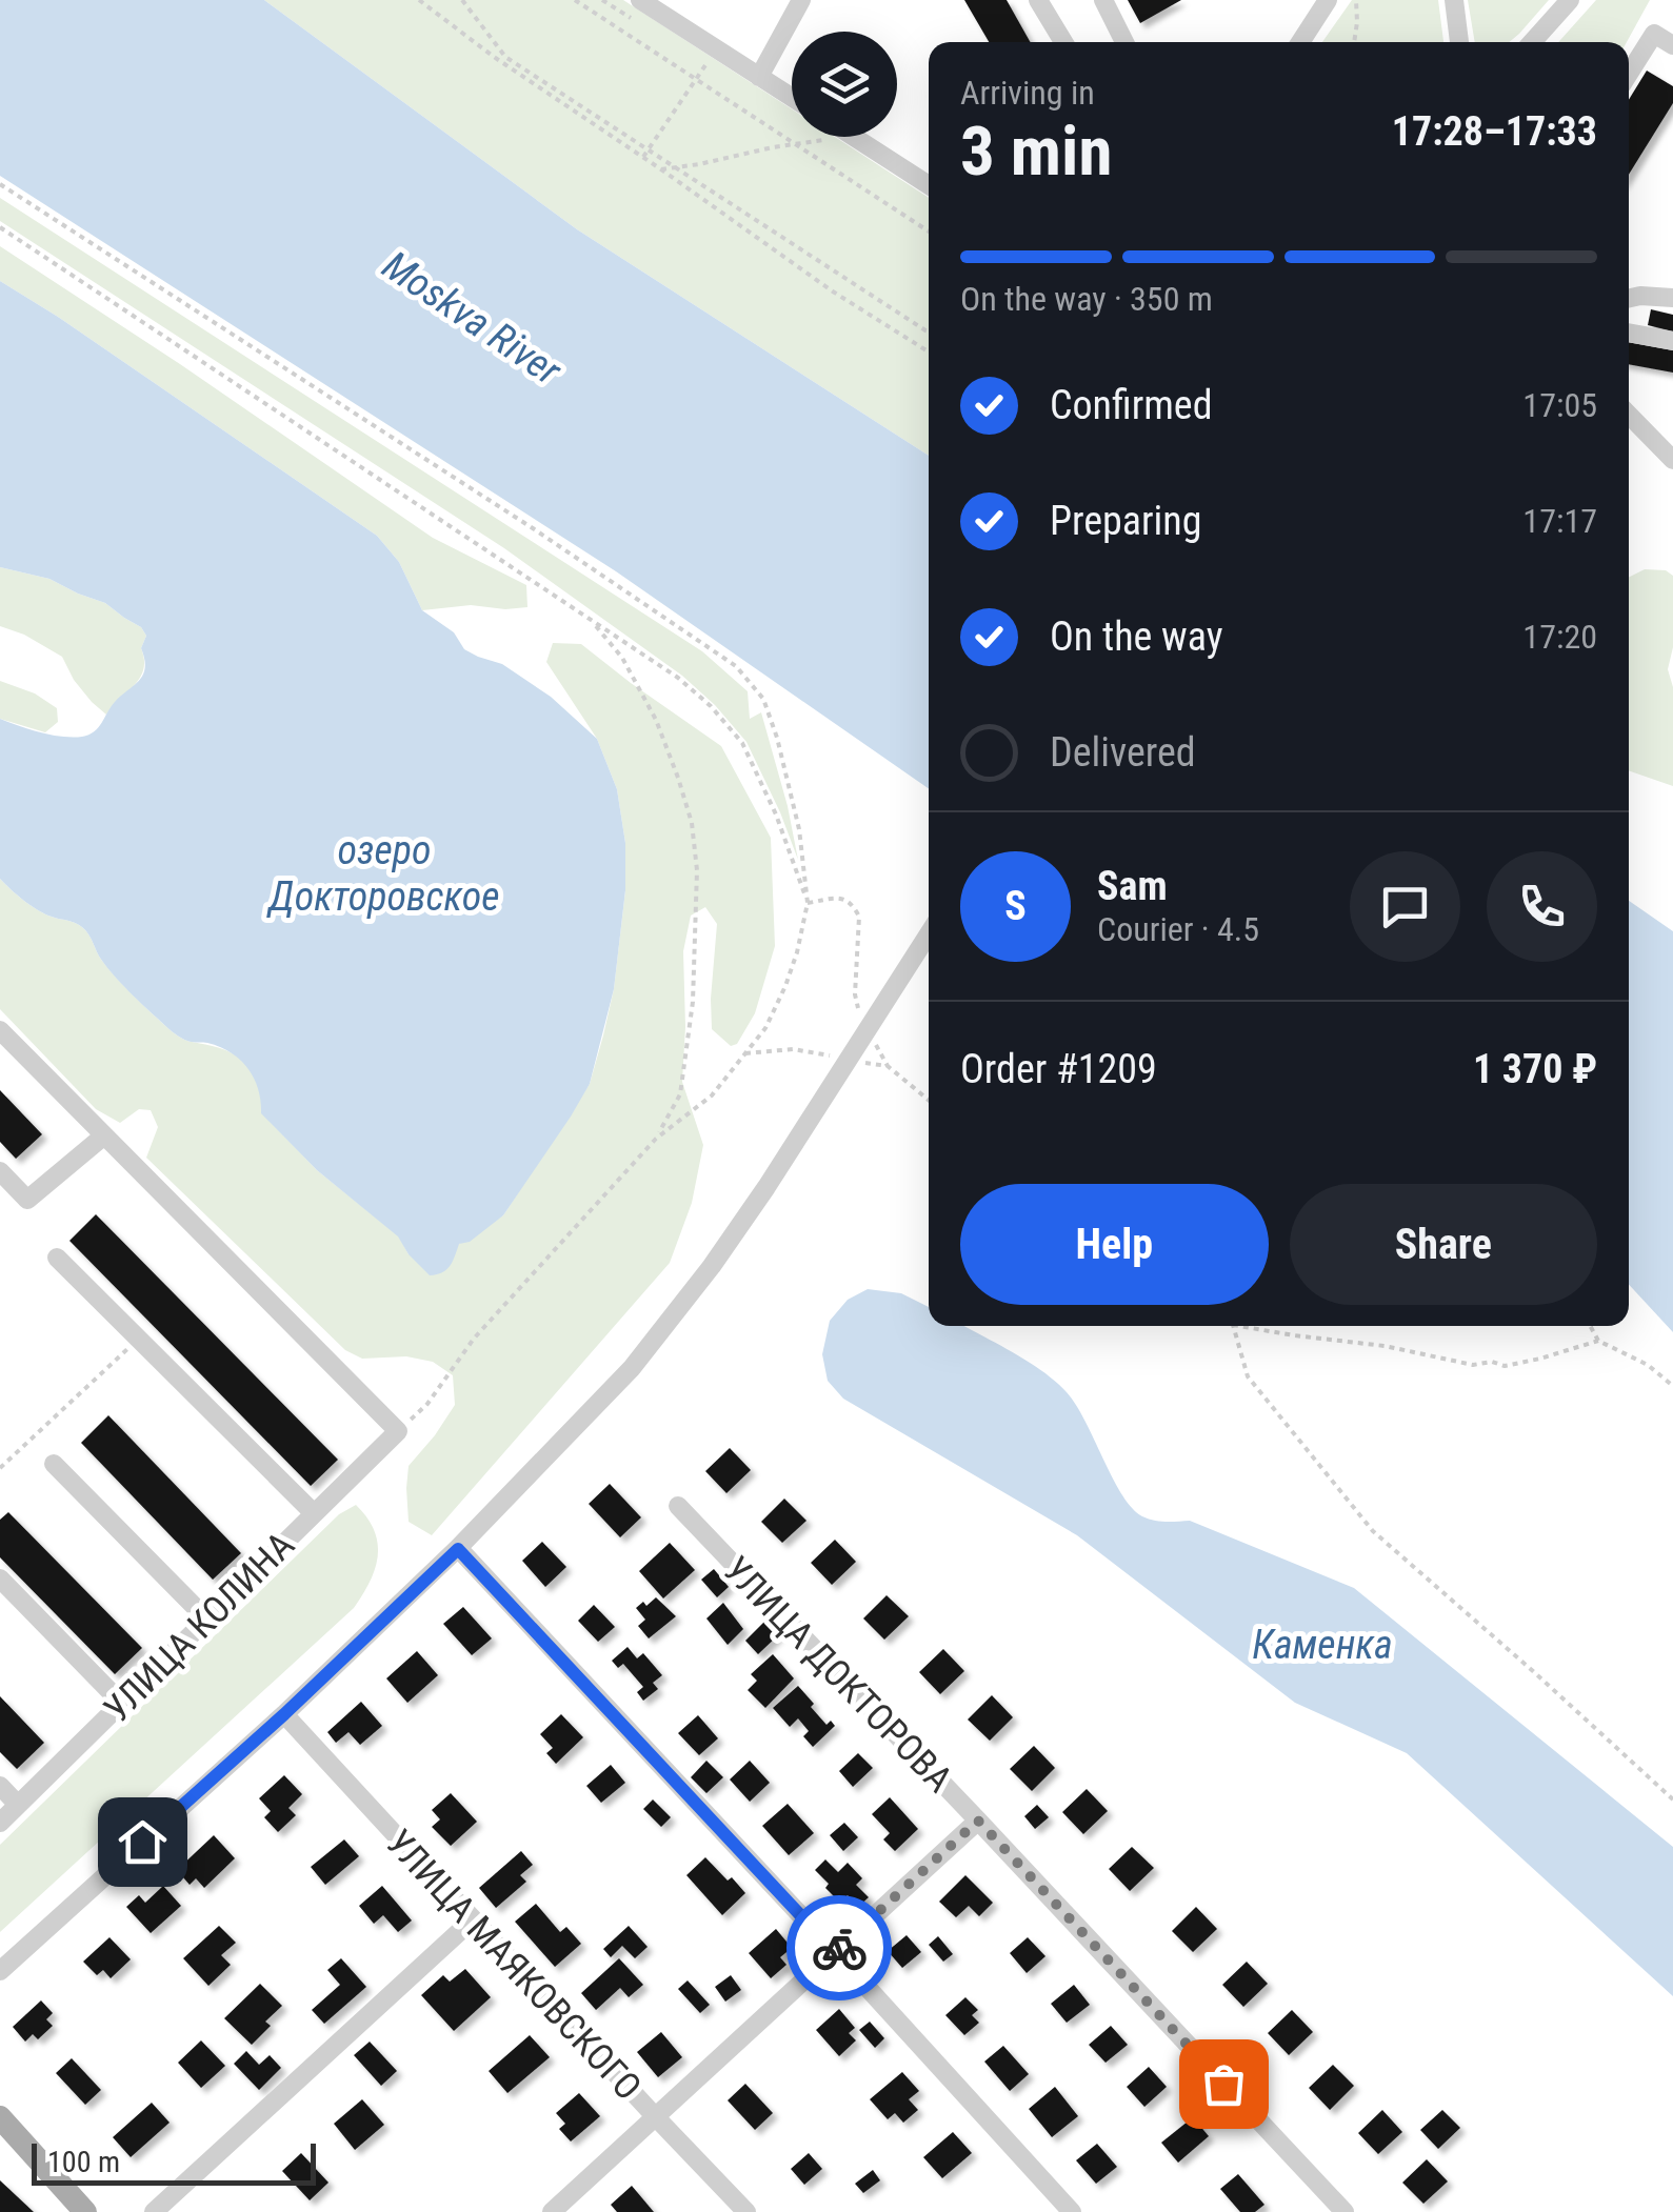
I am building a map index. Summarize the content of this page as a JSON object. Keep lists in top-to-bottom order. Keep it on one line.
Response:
{"streets":{"street":["УЛИЦА КОЛИНА","УЛИЦА ДОКТОРОВА","УЛИЦА МАЯКОВСКОГО"]},"water":["Moskva River","озеро Докторовское","Каменка"],"scale_bar":"100 m","page":{"heading":["3 min","Arriving in","17:28–17:33"],"panel":["Sam","Courier · 4.5","Order #1209","1 370 ₽"],"bar":"On the way · 350 m","list":[["Confirmed","17:05"],["Preparing","17:17"],["On the way","17:20"],"Delivered"],"round":"S","buttons":["Help","Share"],"scale":"100 m"}}
